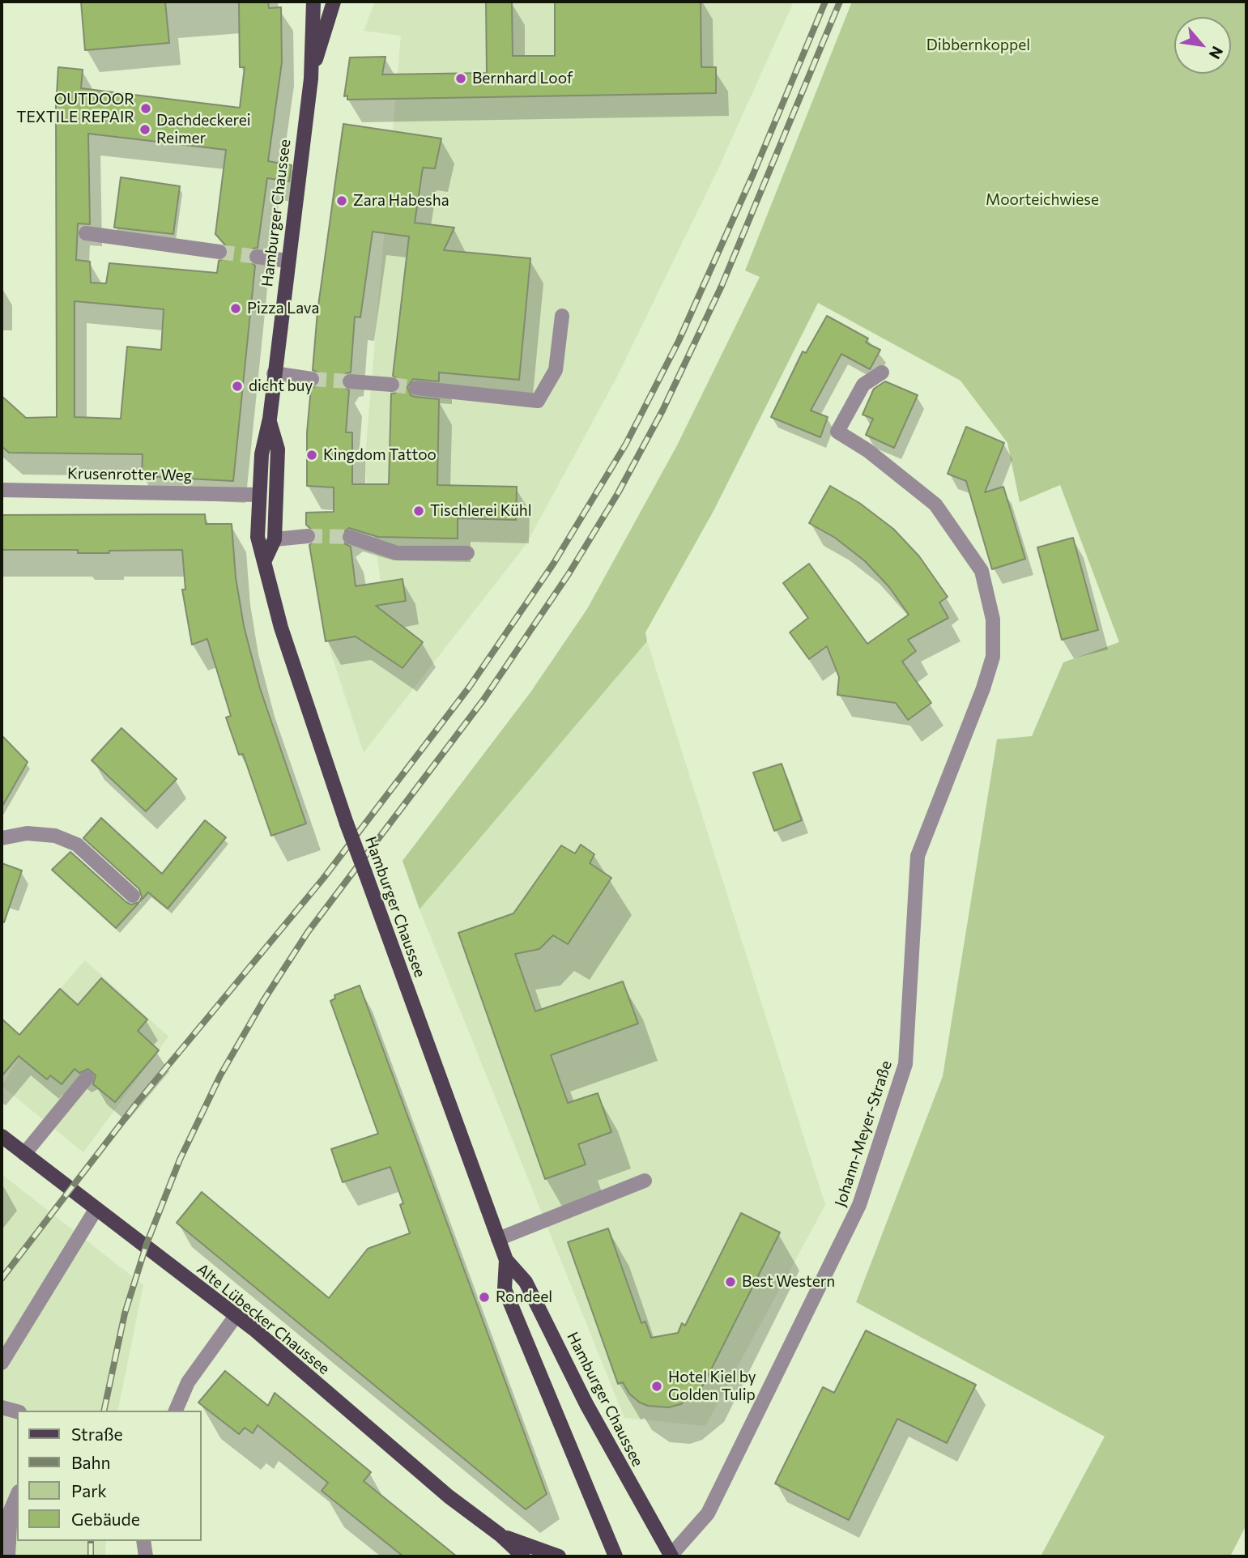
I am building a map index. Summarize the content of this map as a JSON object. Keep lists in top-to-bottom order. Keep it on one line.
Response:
{"streets":{"main road":["Hamburger Chaussee","Alte Lübecker Chaussee"],"street":["Krusenrotter Weg","Johann-Meyer-Straße"]},"crossings":[["Hamburger Chaussee","Krusenrotter Weg"],["Hamburger Chaussee","Johann-Meyer-Straße"]],"parks":["Dibbernkoppel","Moorteichwiese"],"places":["Bernhard Loof","OUTDOOR TEXTILE REPAIR","Dachdeckerei Reimer","Zara Habesha","Pizza Lava","dicht buy","Kingdom Tattoo","Tischlerei Kühl","Best Western","Rondeel","Hotel Kiel by Golden Tulip"],"legend":["Straße","Bahn","Park","Gebäude"],"north":"bottom right"}
